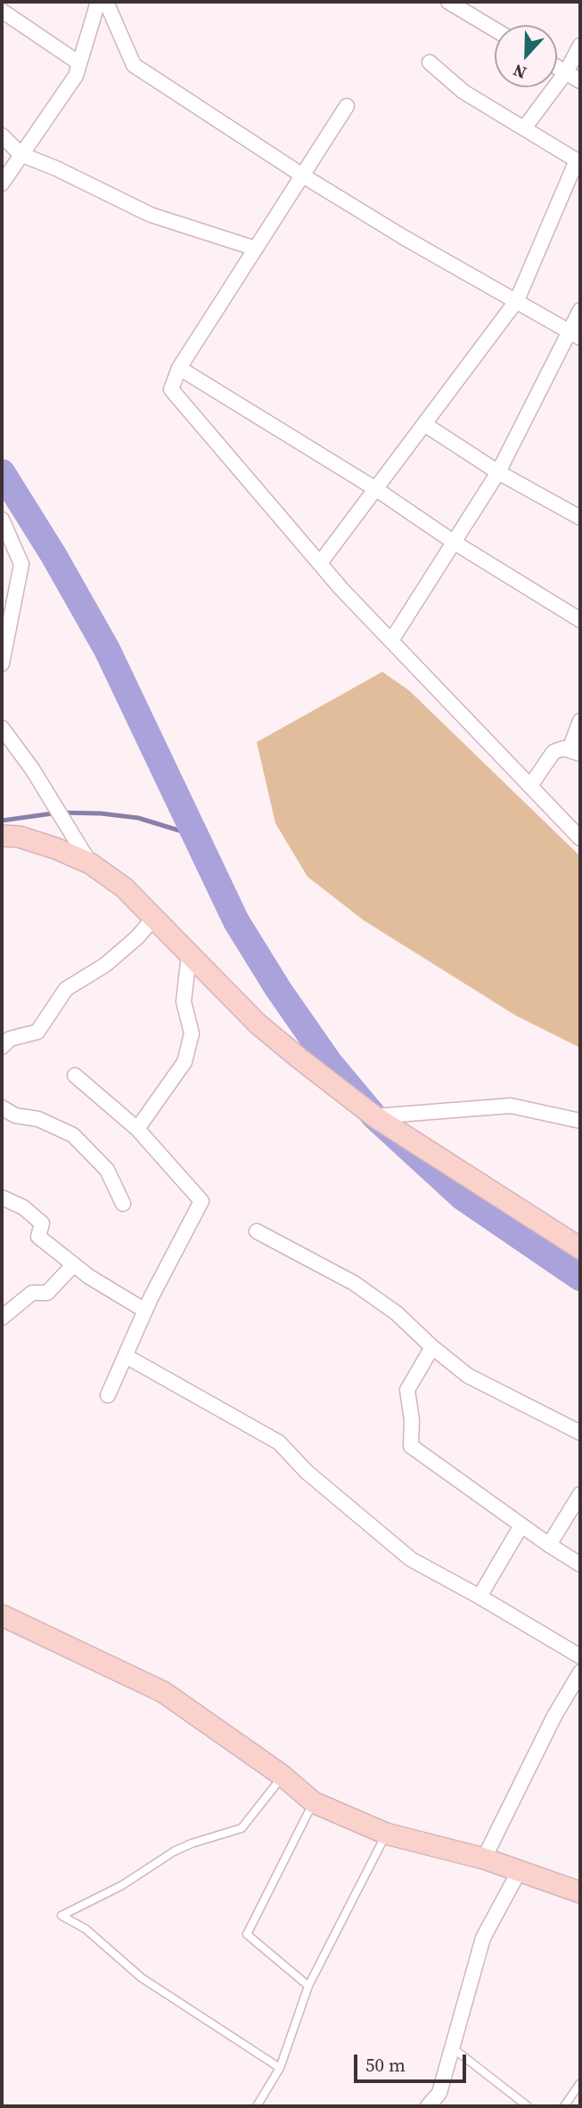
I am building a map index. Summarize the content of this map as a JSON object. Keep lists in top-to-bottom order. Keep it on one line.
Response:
{"scale_bar":"50 m","north":"bottom"}
